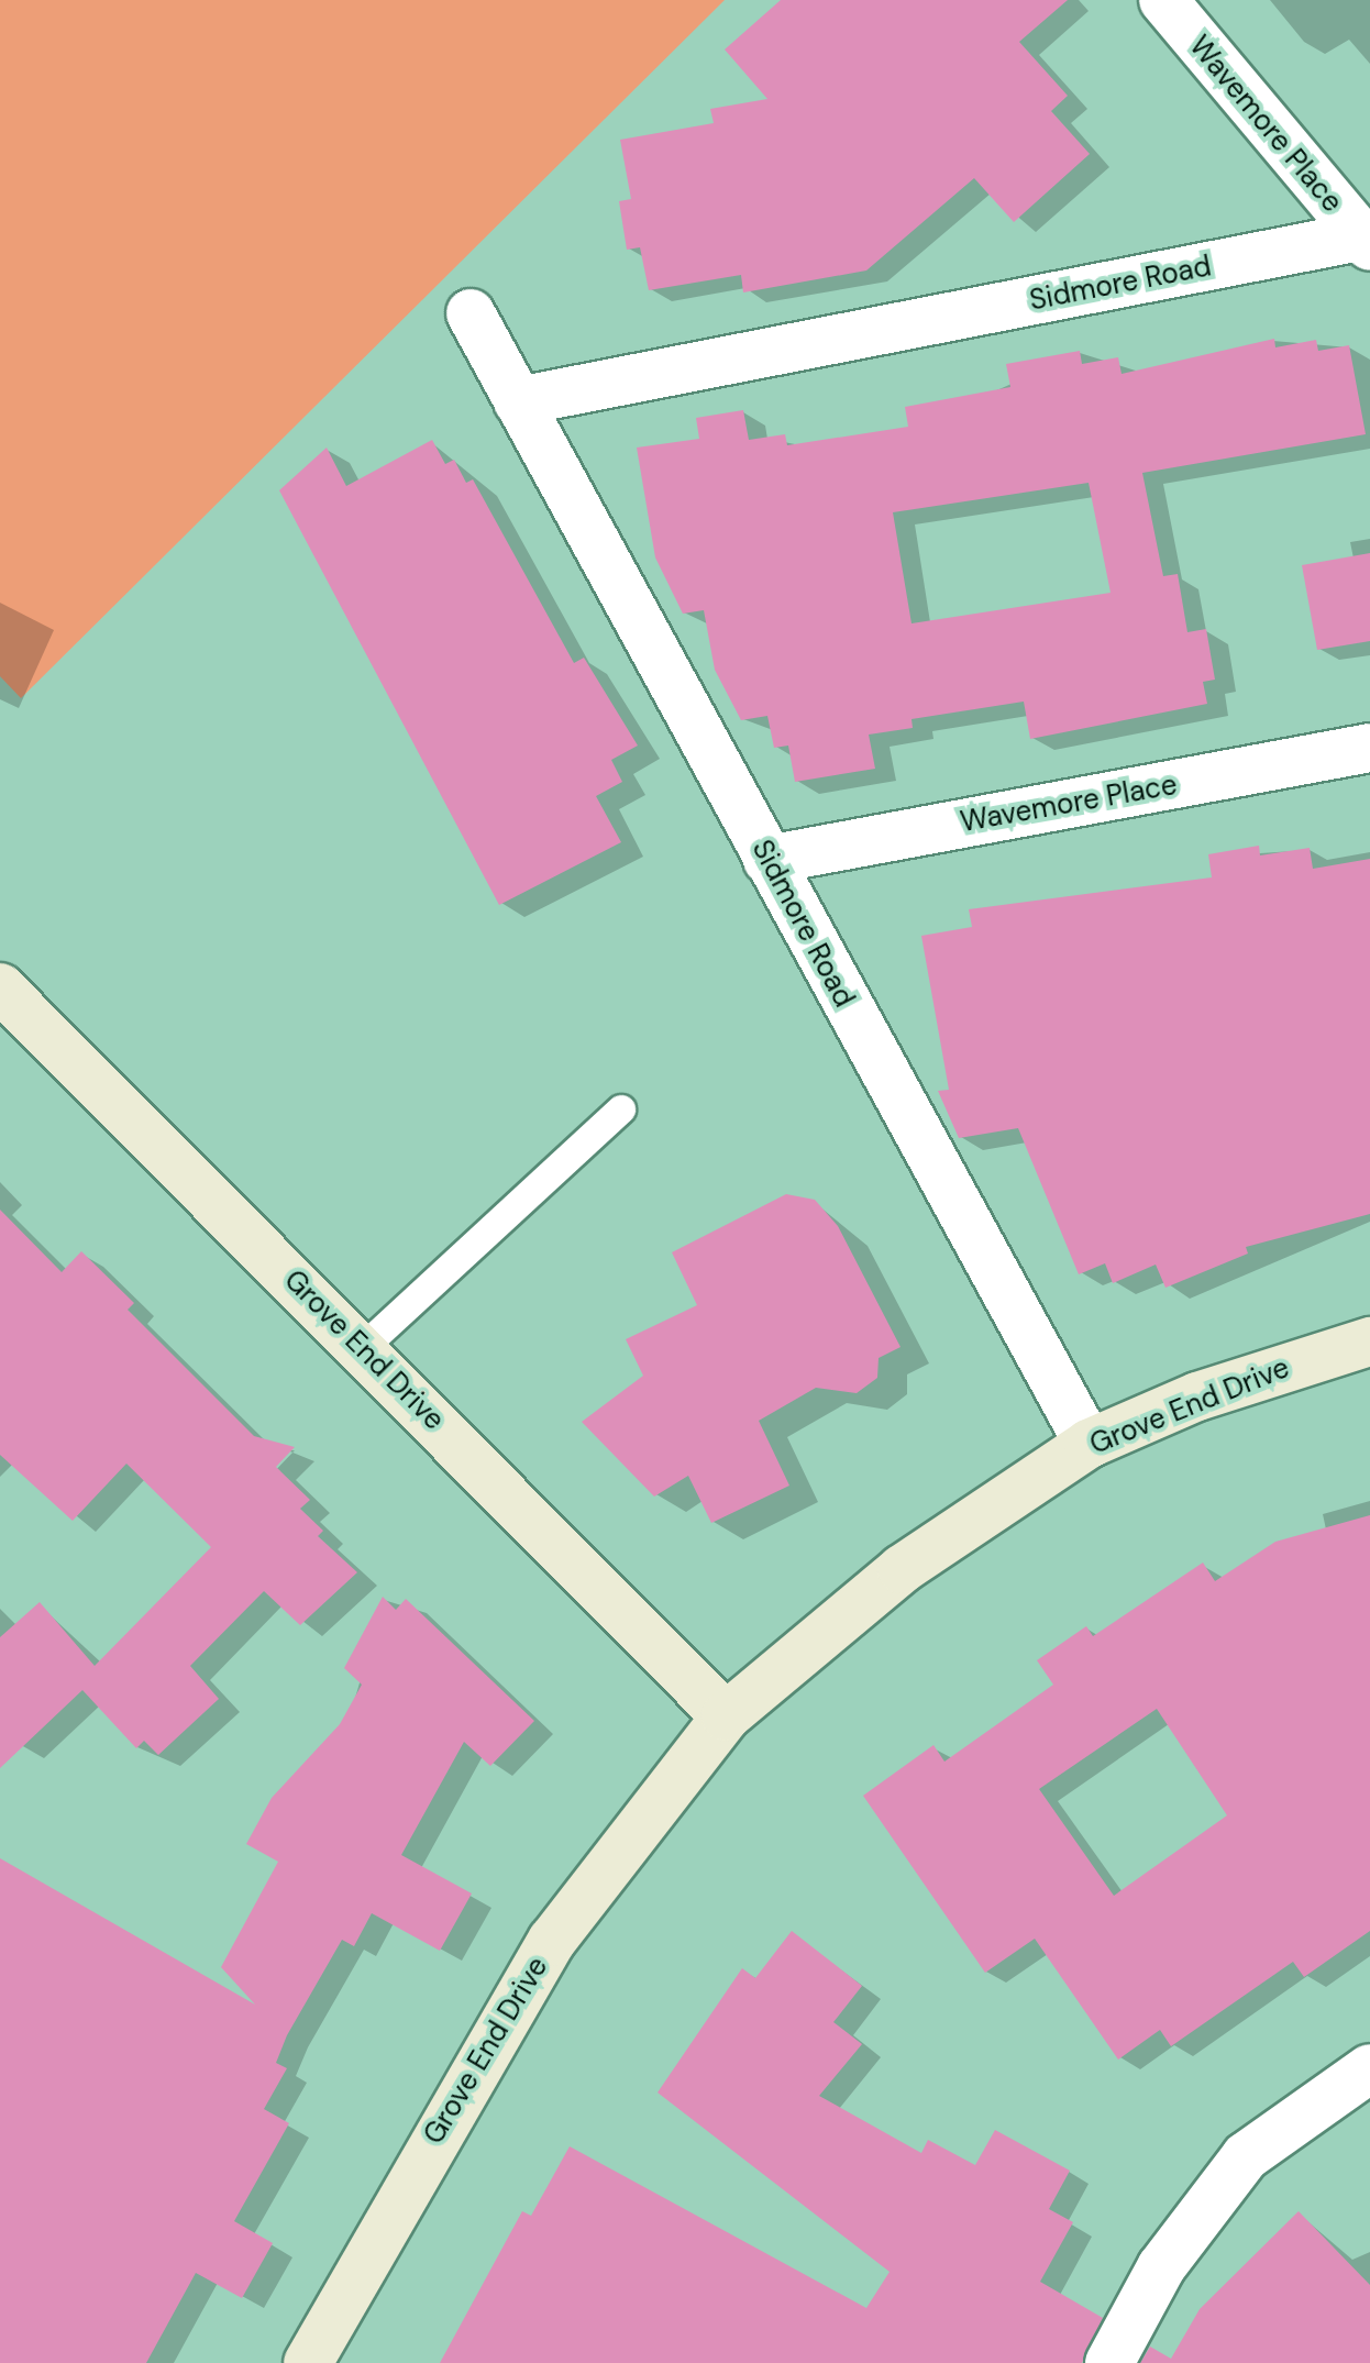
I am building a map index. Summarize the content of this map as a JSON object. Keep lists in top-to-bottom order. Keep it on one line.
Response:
{"streets":{"street":["Wavemore Place","Sidmore Road","Grove End Drive"]},"crossings":[["Wavemore Place","Sidmore Road"],["Sidmore Road","Grove End Drive"]]}
